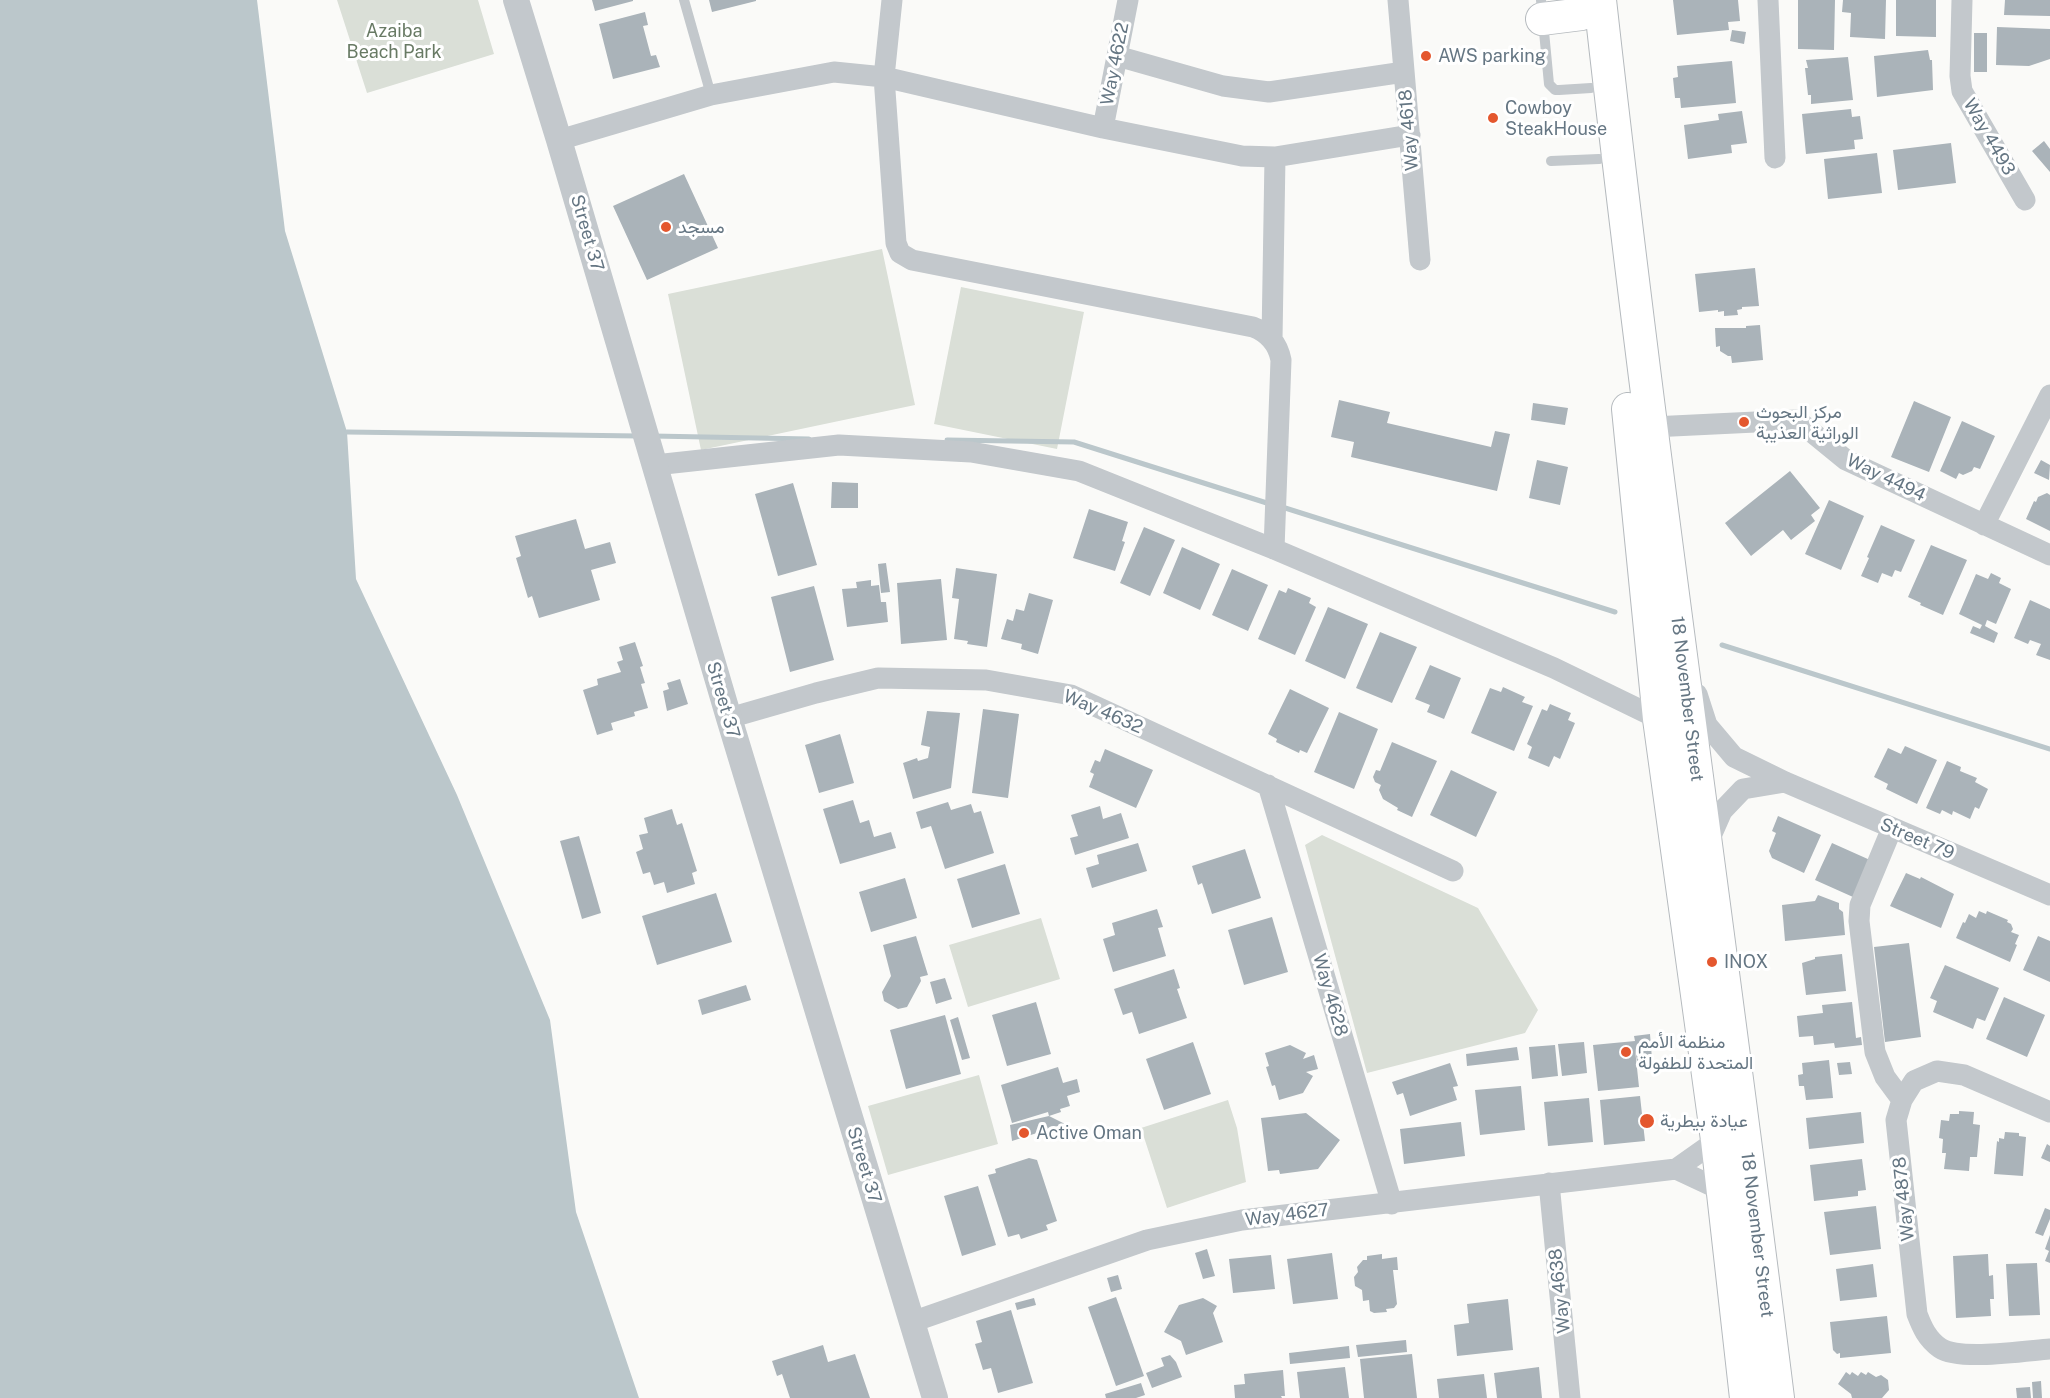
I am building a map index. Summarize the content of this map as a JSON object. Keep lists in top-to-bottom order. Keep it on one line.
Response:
{"streets":{"main road":["18 November Street"],"street":["Way 4622","Way 4618","Way 4493","Street 37","Way 4494","Way 4632","Street 79","Way 4628","Way 4878","Way 4627","Way 4638"]},"crossings":[["Street 37","Way 4632"],["Street 37","Way 4627"],["Way 4494","18 November Street"],["18 November Street","Street 79"],["18 November Street","Way 4627"],["Way 4632","Way 4628"],["Way 4628","Way 4627"],["Way 4627","Way 4638"]],"parks":["Azaiba Beach Park"],"places":["AWS parking","Cowboy SteakHouse","مسجد","مركز البحوث الوراثية العذيبة","INOX","منظمة الأمم المتحدة للطفولة","عيادة بيطرية","Active Oman"]}
